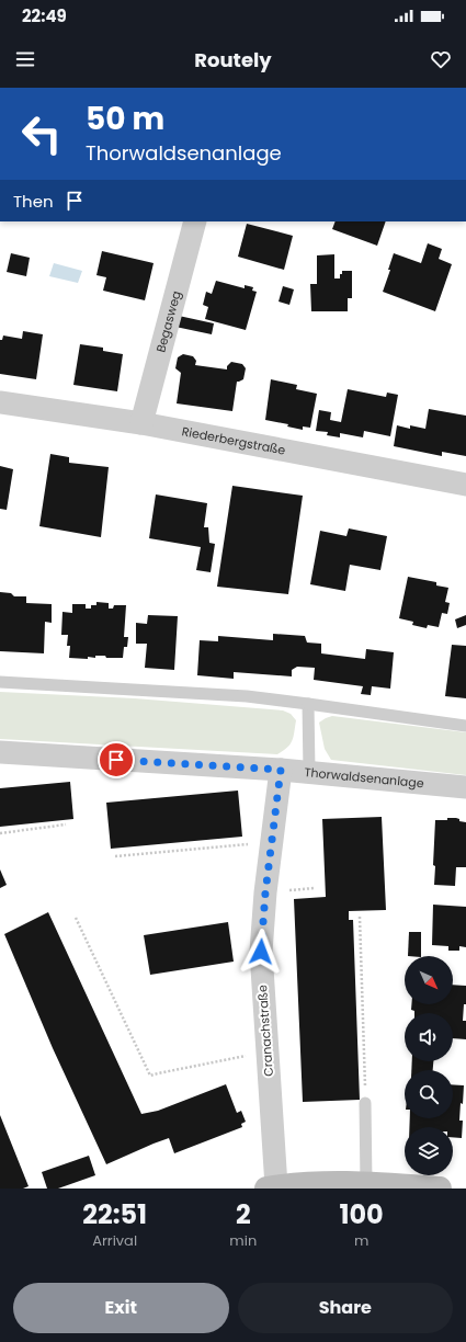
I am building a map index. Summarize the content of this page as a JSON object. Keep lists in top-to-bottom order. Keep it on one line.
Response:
{"streets":{"street":["Begasweg","Riederbergstraße","Thorwaldsenanlage","Cranachstraße"]},"crossings":[["Begasweg","Riederbergstraße"],["Thorwaldsenanlage","Cranachstraße"]],"north":"bottom right","page":{"status":"22:49","header":"Routely","turn":["50 m","Thorwaldsenanlage"],"then":"Then","eta":["22:51","Arrival","2","min","100","m"],"buttons":["Exit","Share"]}}
